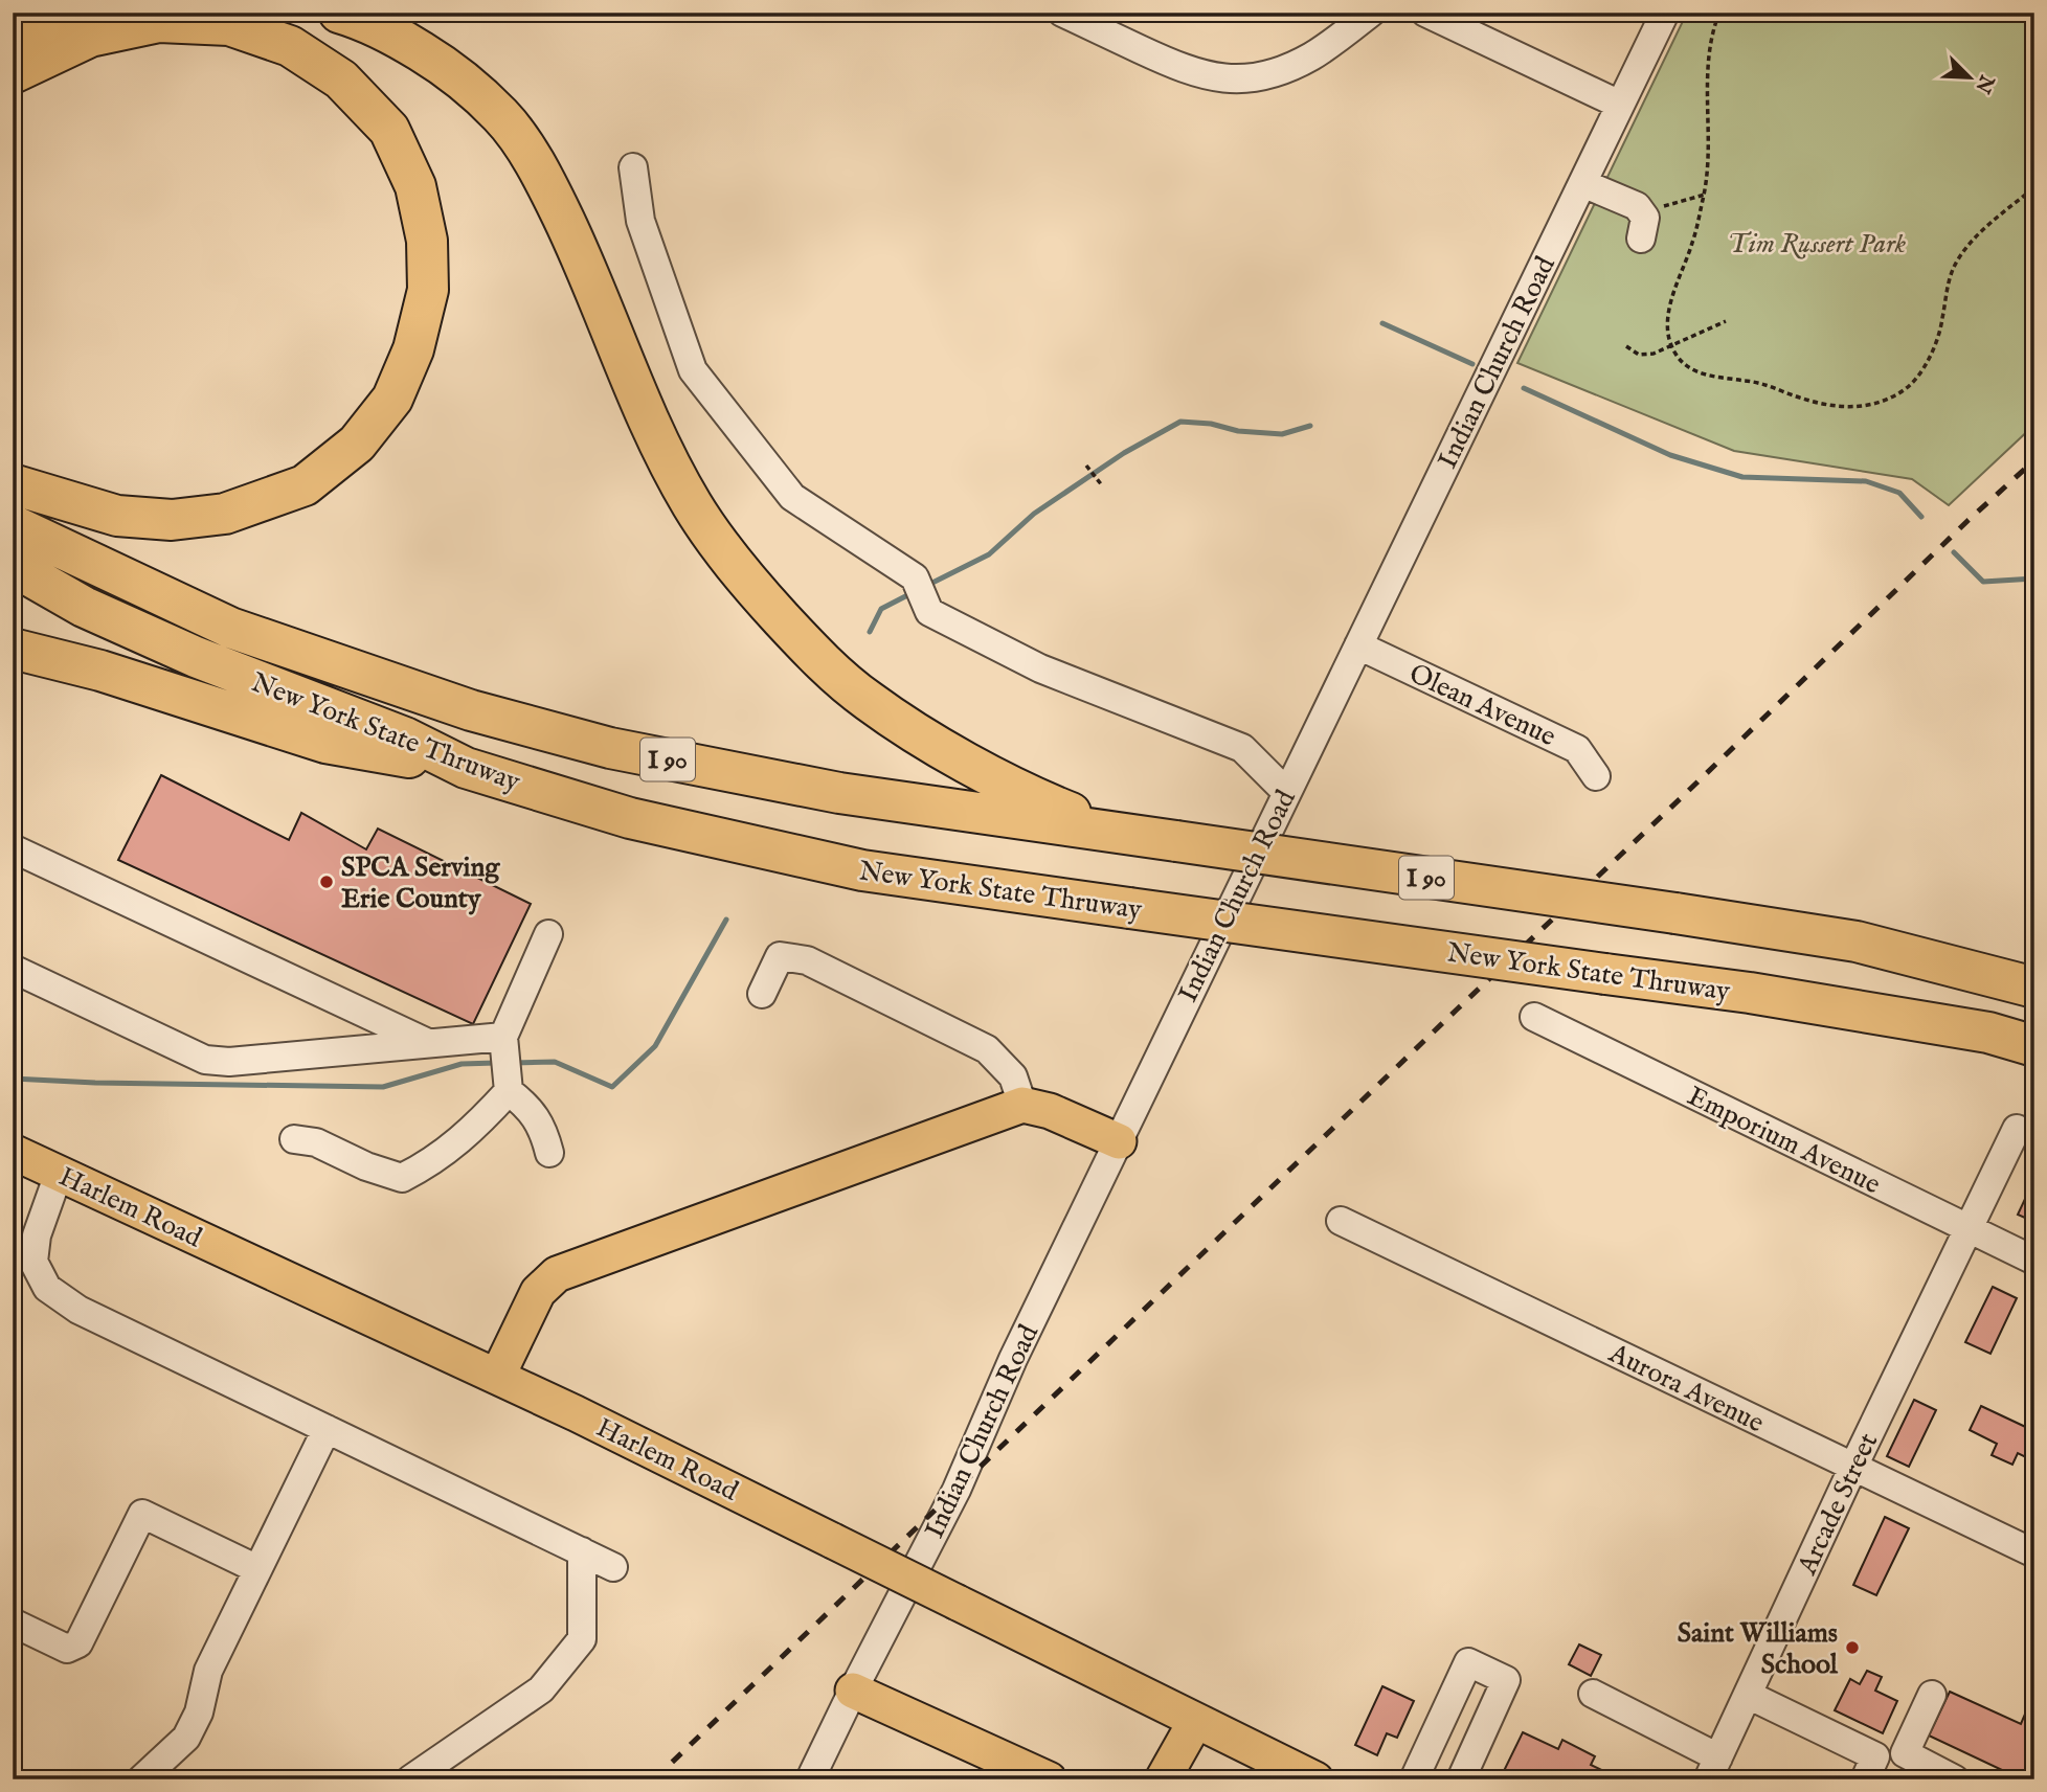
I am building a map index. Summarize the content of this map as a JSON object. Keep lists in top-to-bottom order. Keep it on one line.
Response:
{"streets":{"highway":["New York State Thruway","I 90"],"main road":["Harlem Road"],"street":["Indian Church Road","Olean Avenue","Emporium Avenue","Aurora Avenue","Arcade Street"]},"crossings":[["Indian Church Road","Olean Avenue"],["Emporium Avenue","Arcade Street"],["Aurora Avenue","Arcade Street"]],"parks":["Tim Russert Park"],"places":["SPCA Serving Erie County","Saint Williams School"],"north":"bottom right"}
